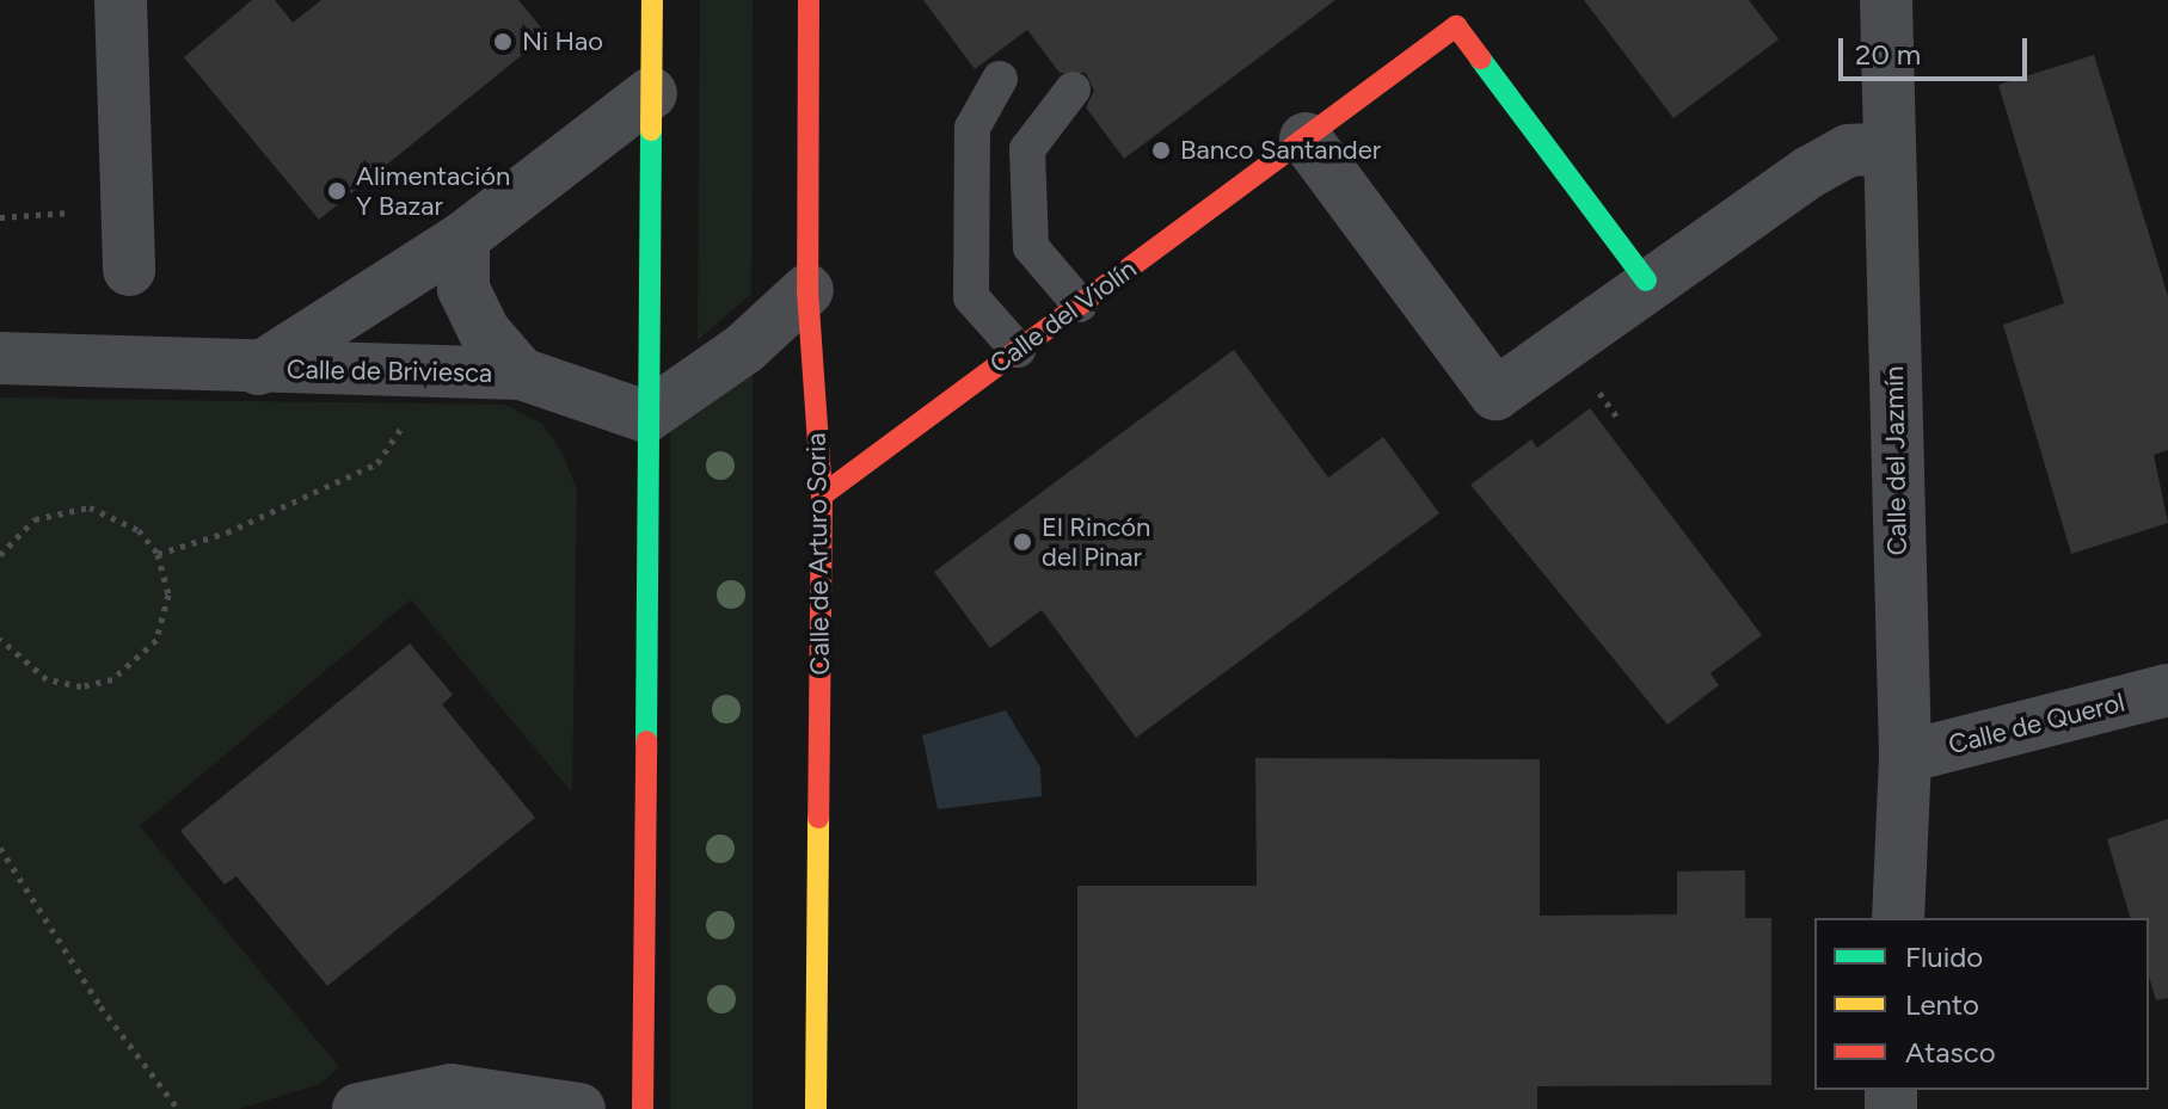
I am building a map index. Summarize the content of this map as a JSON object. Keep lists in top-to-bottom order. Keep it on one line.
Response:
{"streets":{"main road":["Calle del Violín","Calle de Arturo Soria"],"street":["Calle de Briviesca","Calle del Jazmín","Calle de Querol"]},"crossings":[["Calle del Violín","Calle de Arturo Soria"],["Calle del Jazmín","Calle de Querol"]],"places":["Ni Hao","Banco Santander","Alimentación Y Bazar","El Rincón del Pinar"],"legend":["Fluido","Lento","Atasco"],"scale_bar":"20 m"}
